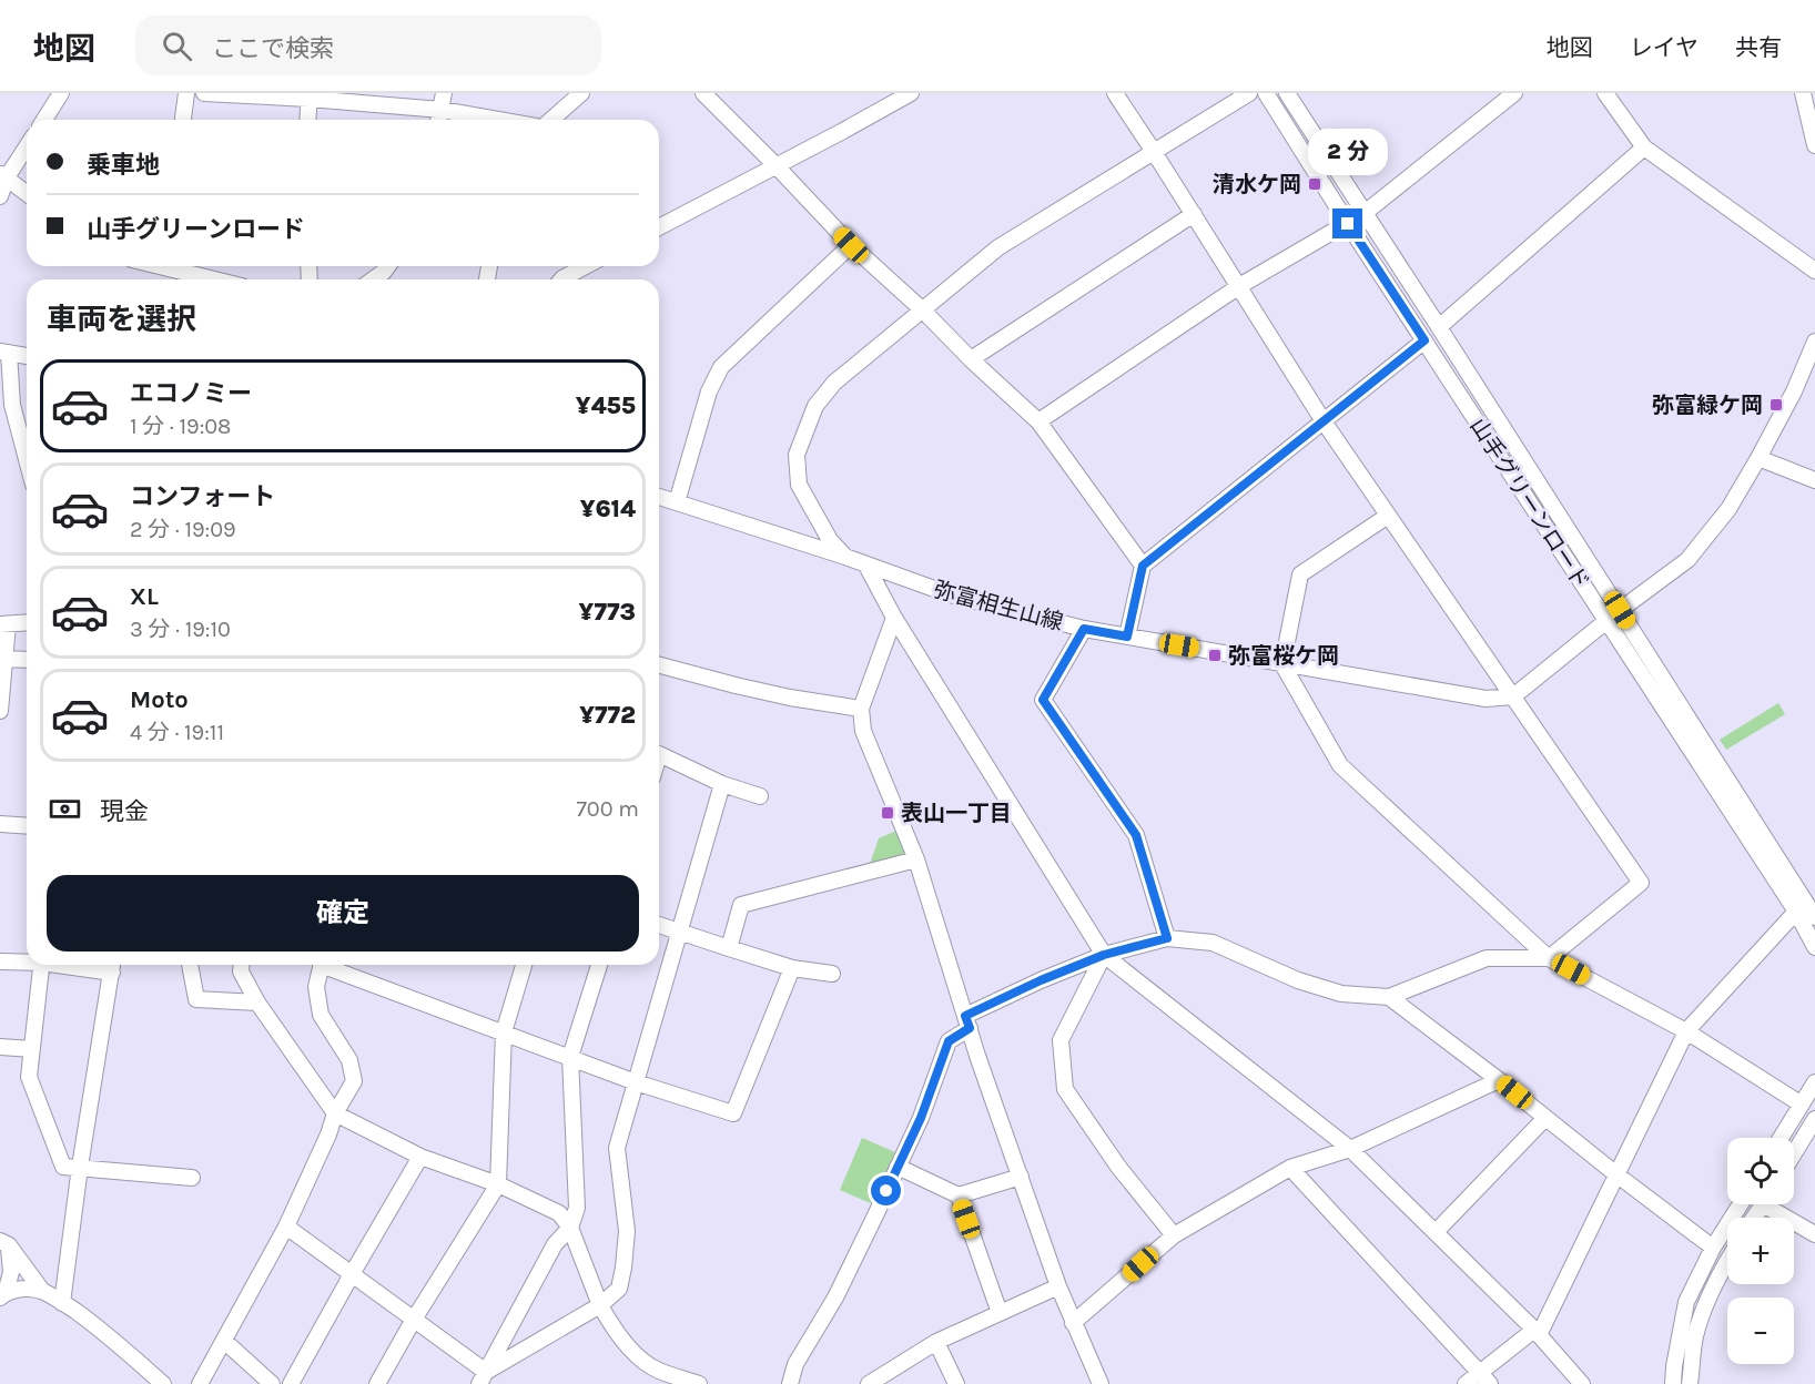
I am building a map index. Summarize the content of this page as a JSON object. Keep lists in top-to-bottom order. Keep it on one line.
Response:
{"streets":{"street":["山手グリーンロード","弥富相生山線"]},"places":{"transit":["清水ケ岡","弥富緑ケ岡","弥富桜ケ岡","表山一丁目"]},"page":{"header":"地図","search":"ここで検索","nav":["地図","レイヤ","共有"],"banner":["乗車地","山手グリーンロード"],"bubble":"2 分","heading":"車両を選択","list":[{"name":"エコノミー","note":"1 分 · 19:08","value":"¥455"},{"name":"コンフォート","note":"2 分 · 19:09","value":"¥614"},{"name":"XL","note":"3 分 · 19:10","value":"¥773"},{"name":"Moto","note":"4 分 · 19:11","value":"¥772"}],"pay":["現金","700 m"],"buttons":"確定","map_buttons":["+","−"]}}
